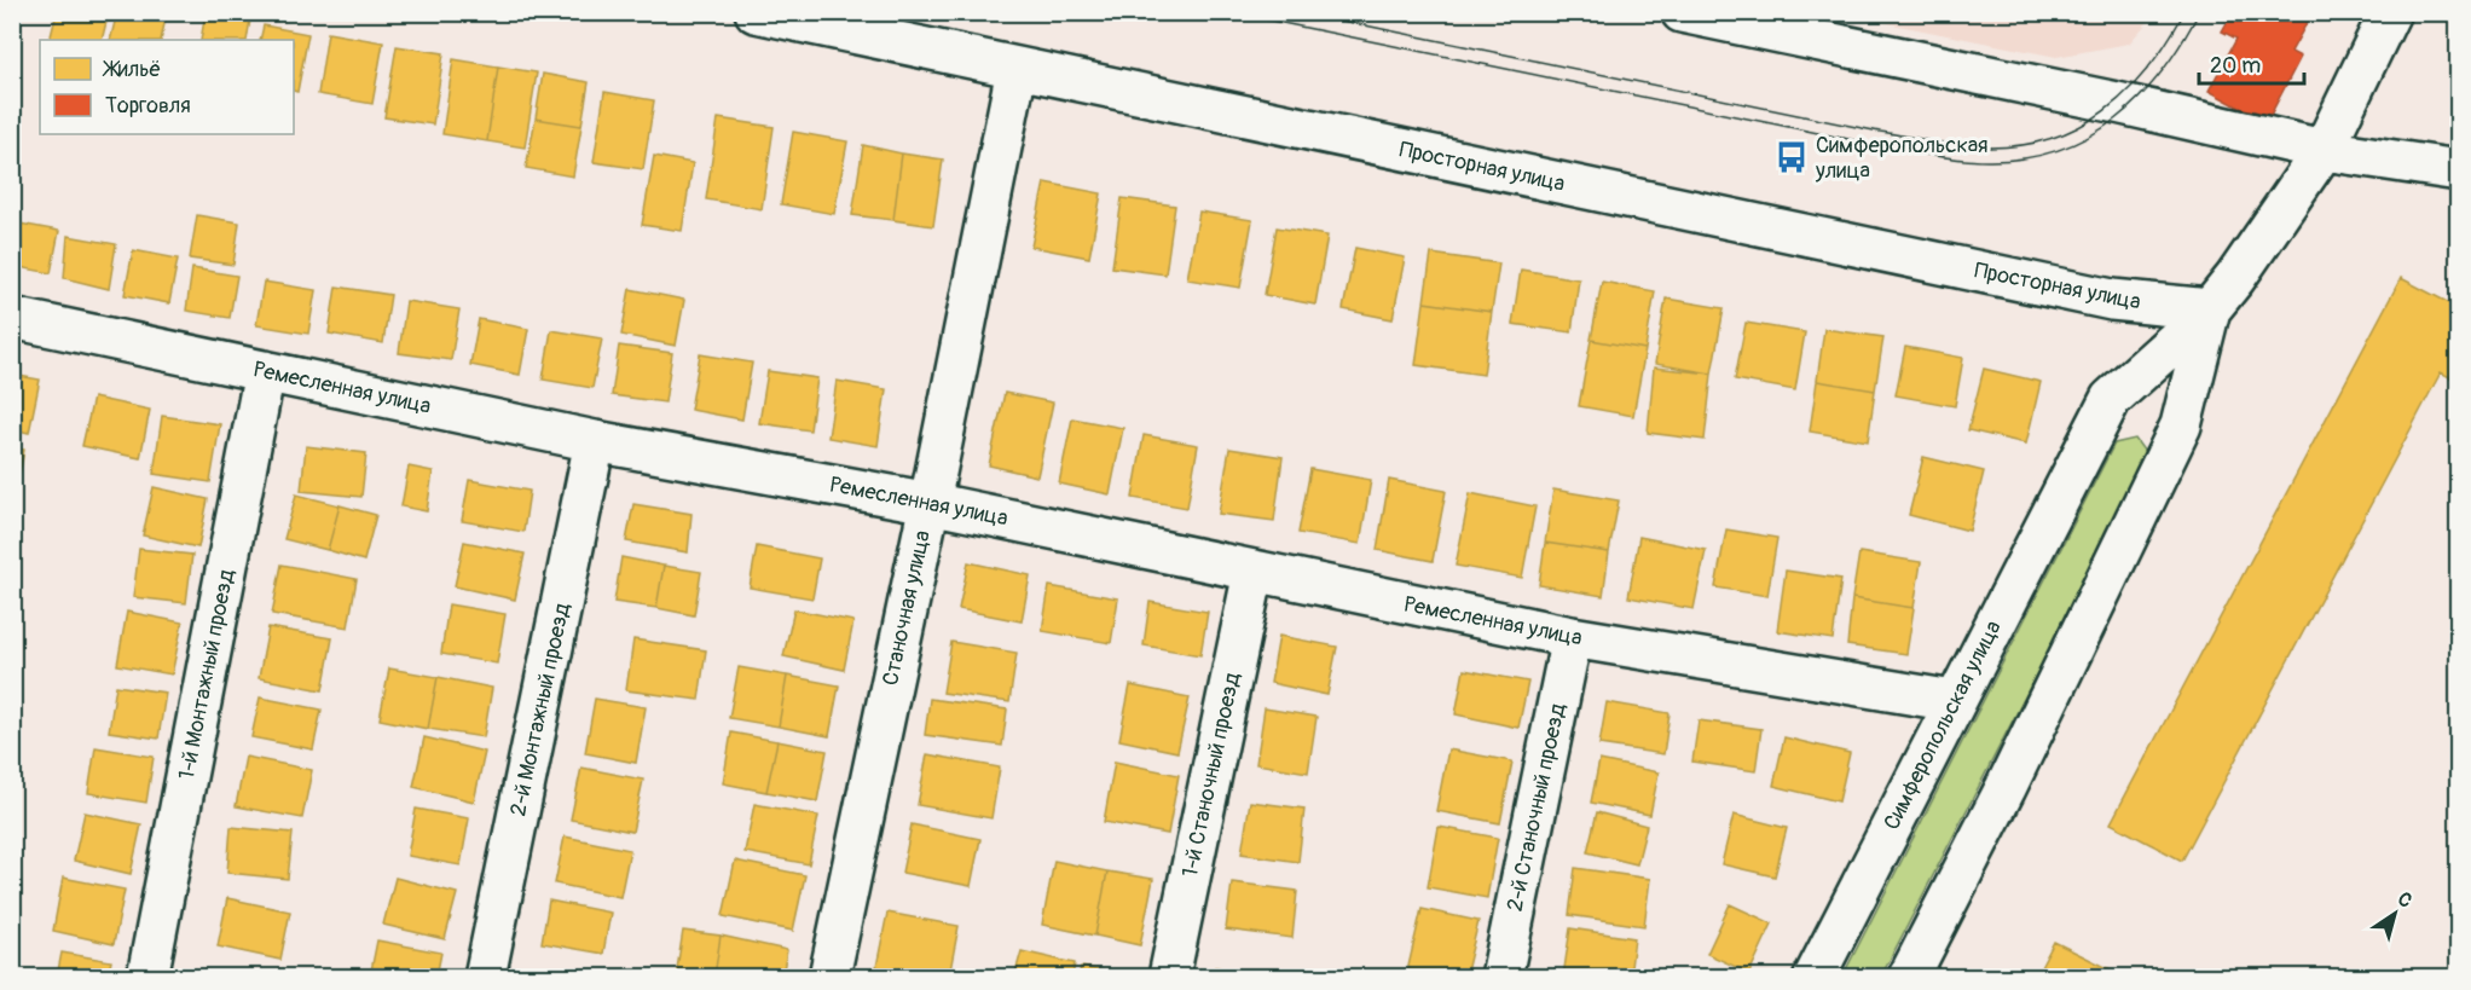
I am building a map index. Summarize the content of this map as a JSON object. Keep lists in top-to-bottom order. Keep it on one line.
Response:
{"streets":{"street":["Просторная улица","Ремесленная улица","Станочная улица","1-й Монтажный проезд","2-й Монтажный проезд","Симферопольская улица","1-й Станочный проезд","2-й Станочный проезд"]},"crossings":[["Просторная улица","Станочная улица"],["Просторная улица","Симферопольская улица"],["Ремесленная улица","Станочная улица"],["Ремесленная улица","1-й Монтажный проезд"],["Ремесленная улица","2-й Монтажный проезд"],["Ремесленная улица","Симферопольская улица"],["Ремесленная улица","1-й Станочный проезд"],["Ремесленная улица","2-й Станочный проезд"]],"places":{"bus stop":["Симферопольская улица"]},"legend":["Жильё","Торговля"],"scale_bar":"20 m","north":"top right"}
